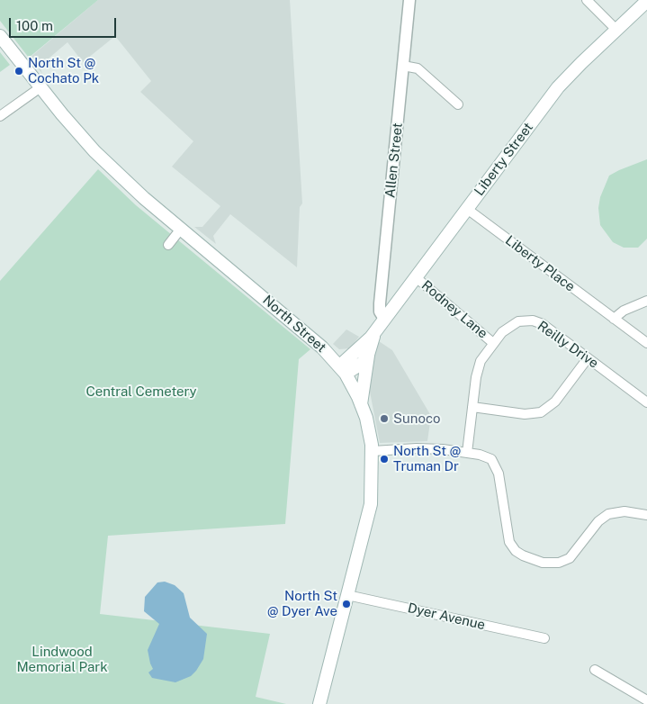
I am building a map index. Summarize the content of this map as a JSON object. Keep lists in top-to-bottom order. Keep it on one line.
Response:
{"streets":{"main road":["Liberty Street","North Street"],"street":["Allen Street","Liberty Place","Rodney Lane","Reilly Drive","Dyer Avenue"]},"crossings":[["Liberty Street","Allen Street"],["Liberty Street","Liberty Place"],["Liberty Street","Rodney Lane"],["Liberty Street","North Street"],["Rodney Lane","Reilly Drive"],["North Street","Dyer Avenue"]],"parks":["Central Cemetery","Lindwood Memorial Park"],"places":["North St @ Cochato Pk","Sunoco","North St @ Truman Dr","North St @ Dyer Ave"],"scale_bar":"100 m"}
